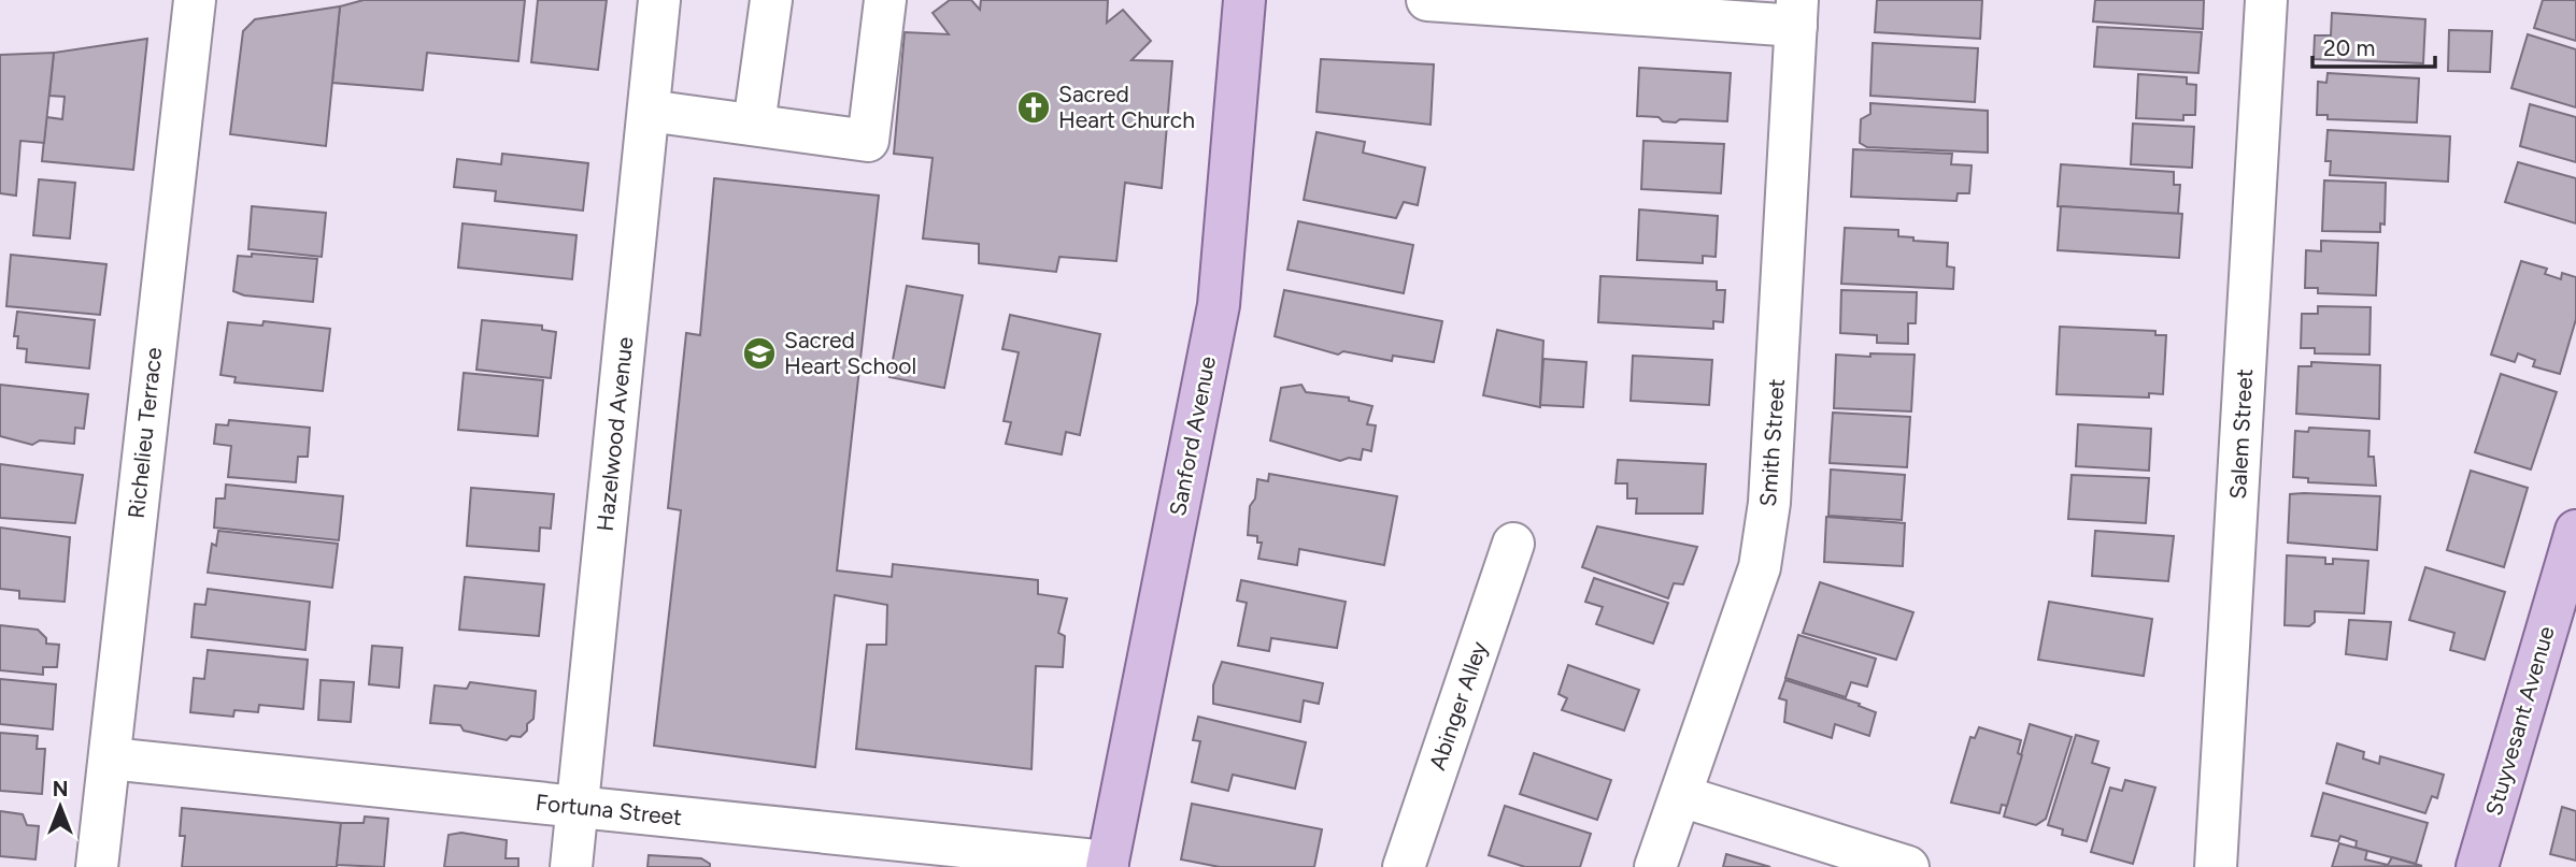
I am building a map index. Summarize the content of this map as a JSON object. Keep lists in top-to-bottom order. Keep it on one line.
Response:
{"streets":{"main road":["Sanford Avenue","Stuyvesant Avenue"],"street":["Richelieu Terrace","Hazelwood Avenue","Salem Street","Smith Street","Abinger Alley","Fortuna Street"]},"crossings":[["Richelieu Terrace","Fortuna Street"],["Hazelwood Avenue","Fortuna Street"],["Sanford Avenue","Fortuna Street"]],"places":{"church":["Sacred Heart Church"],"school or university":["Sacred Heart School"]},"scale_bar":"20 m","north":"top"}
